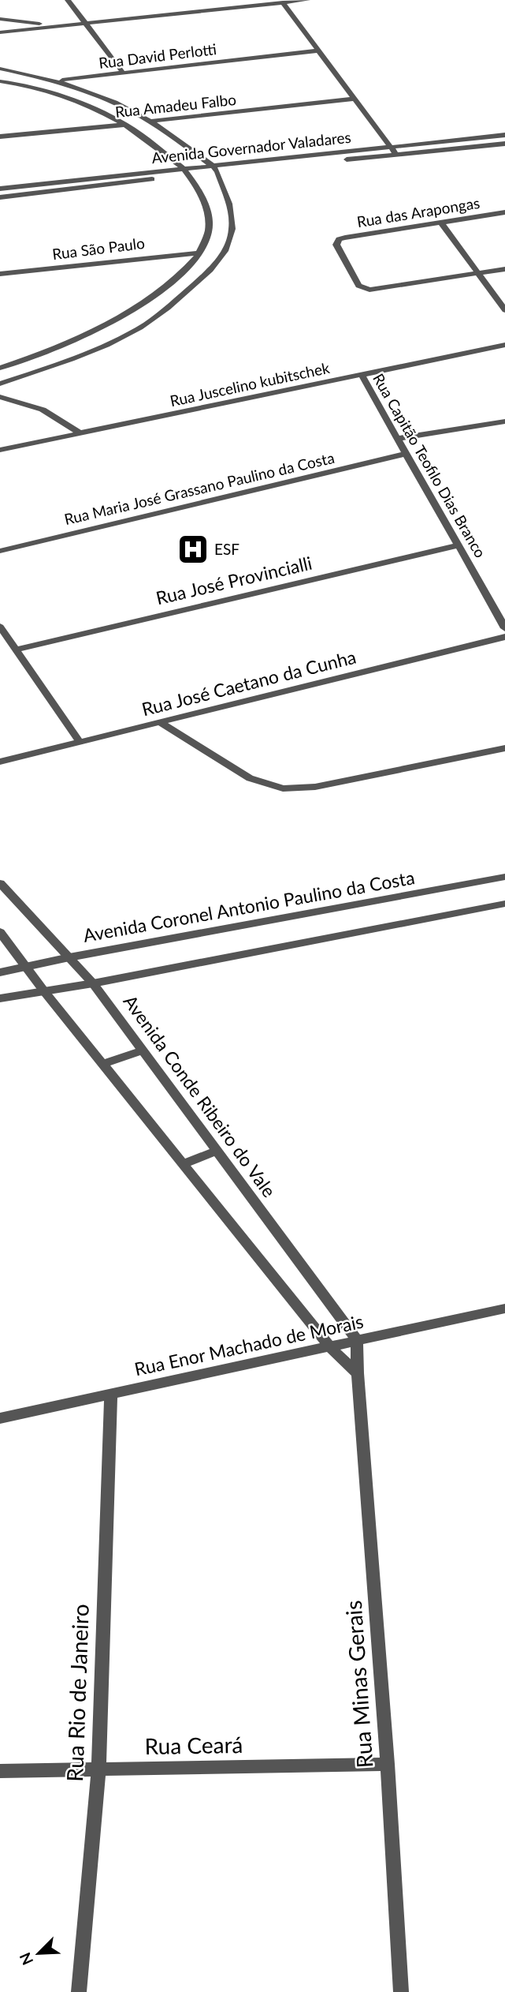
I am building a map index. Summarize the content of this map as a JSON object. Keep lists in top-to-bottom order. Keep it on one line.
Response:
{"streets":{"street":["Rua David Perlotti","Rua Amadeu Falbo","Avenida Governador Valadares","Rua das Arapongas","Rua São Paulo","Rua Juscelino kubitschek","Rua Capitão Teofilo Dias Branco","Rua Maria José Grassano Paulino da Costa","Rua José Provincialli","Rua José Caetano da Cunha","Avenida Coronel Antonio Paulino da Costa","Avenida Conde Ribeiro do Vale","Rua Enor Machado de Morais","Rua Minas Gerais","Rua Rio de Janeiro","Rua Ceará"]},"crossings":[["Rua Juscelino kubitschek","Rua Capitão Teofilo Dias Branco"],["Rua Capitão Teofilo Dias Branco","Rua Maria José Grassano Paulino da Costa"],["Rua Capitão Teofilo Dias Branco","Rua José Provincialli"],["Avenida Coronel Antonio Paulino da Costa","Avenida Conde Ribeiro do Vale"],["Avenida Conde Ribeiro do Vale","Rua Enor Machado de Morais"],["Avenida Conde Ribeiro do Vale","Rua Minas Gerais"],["Rua Enor Machado de Morais","Rua Minas Gerais"],["Rua Enor Machado de Morais","Rua Rio de Janeiro"],["Rua Minas Gerais","Rua Ceará"],["Rua Rio de Janeiro","Rua Ceará"]],"places":{"hospital":["ESF"]},"north":"bottom left"}
